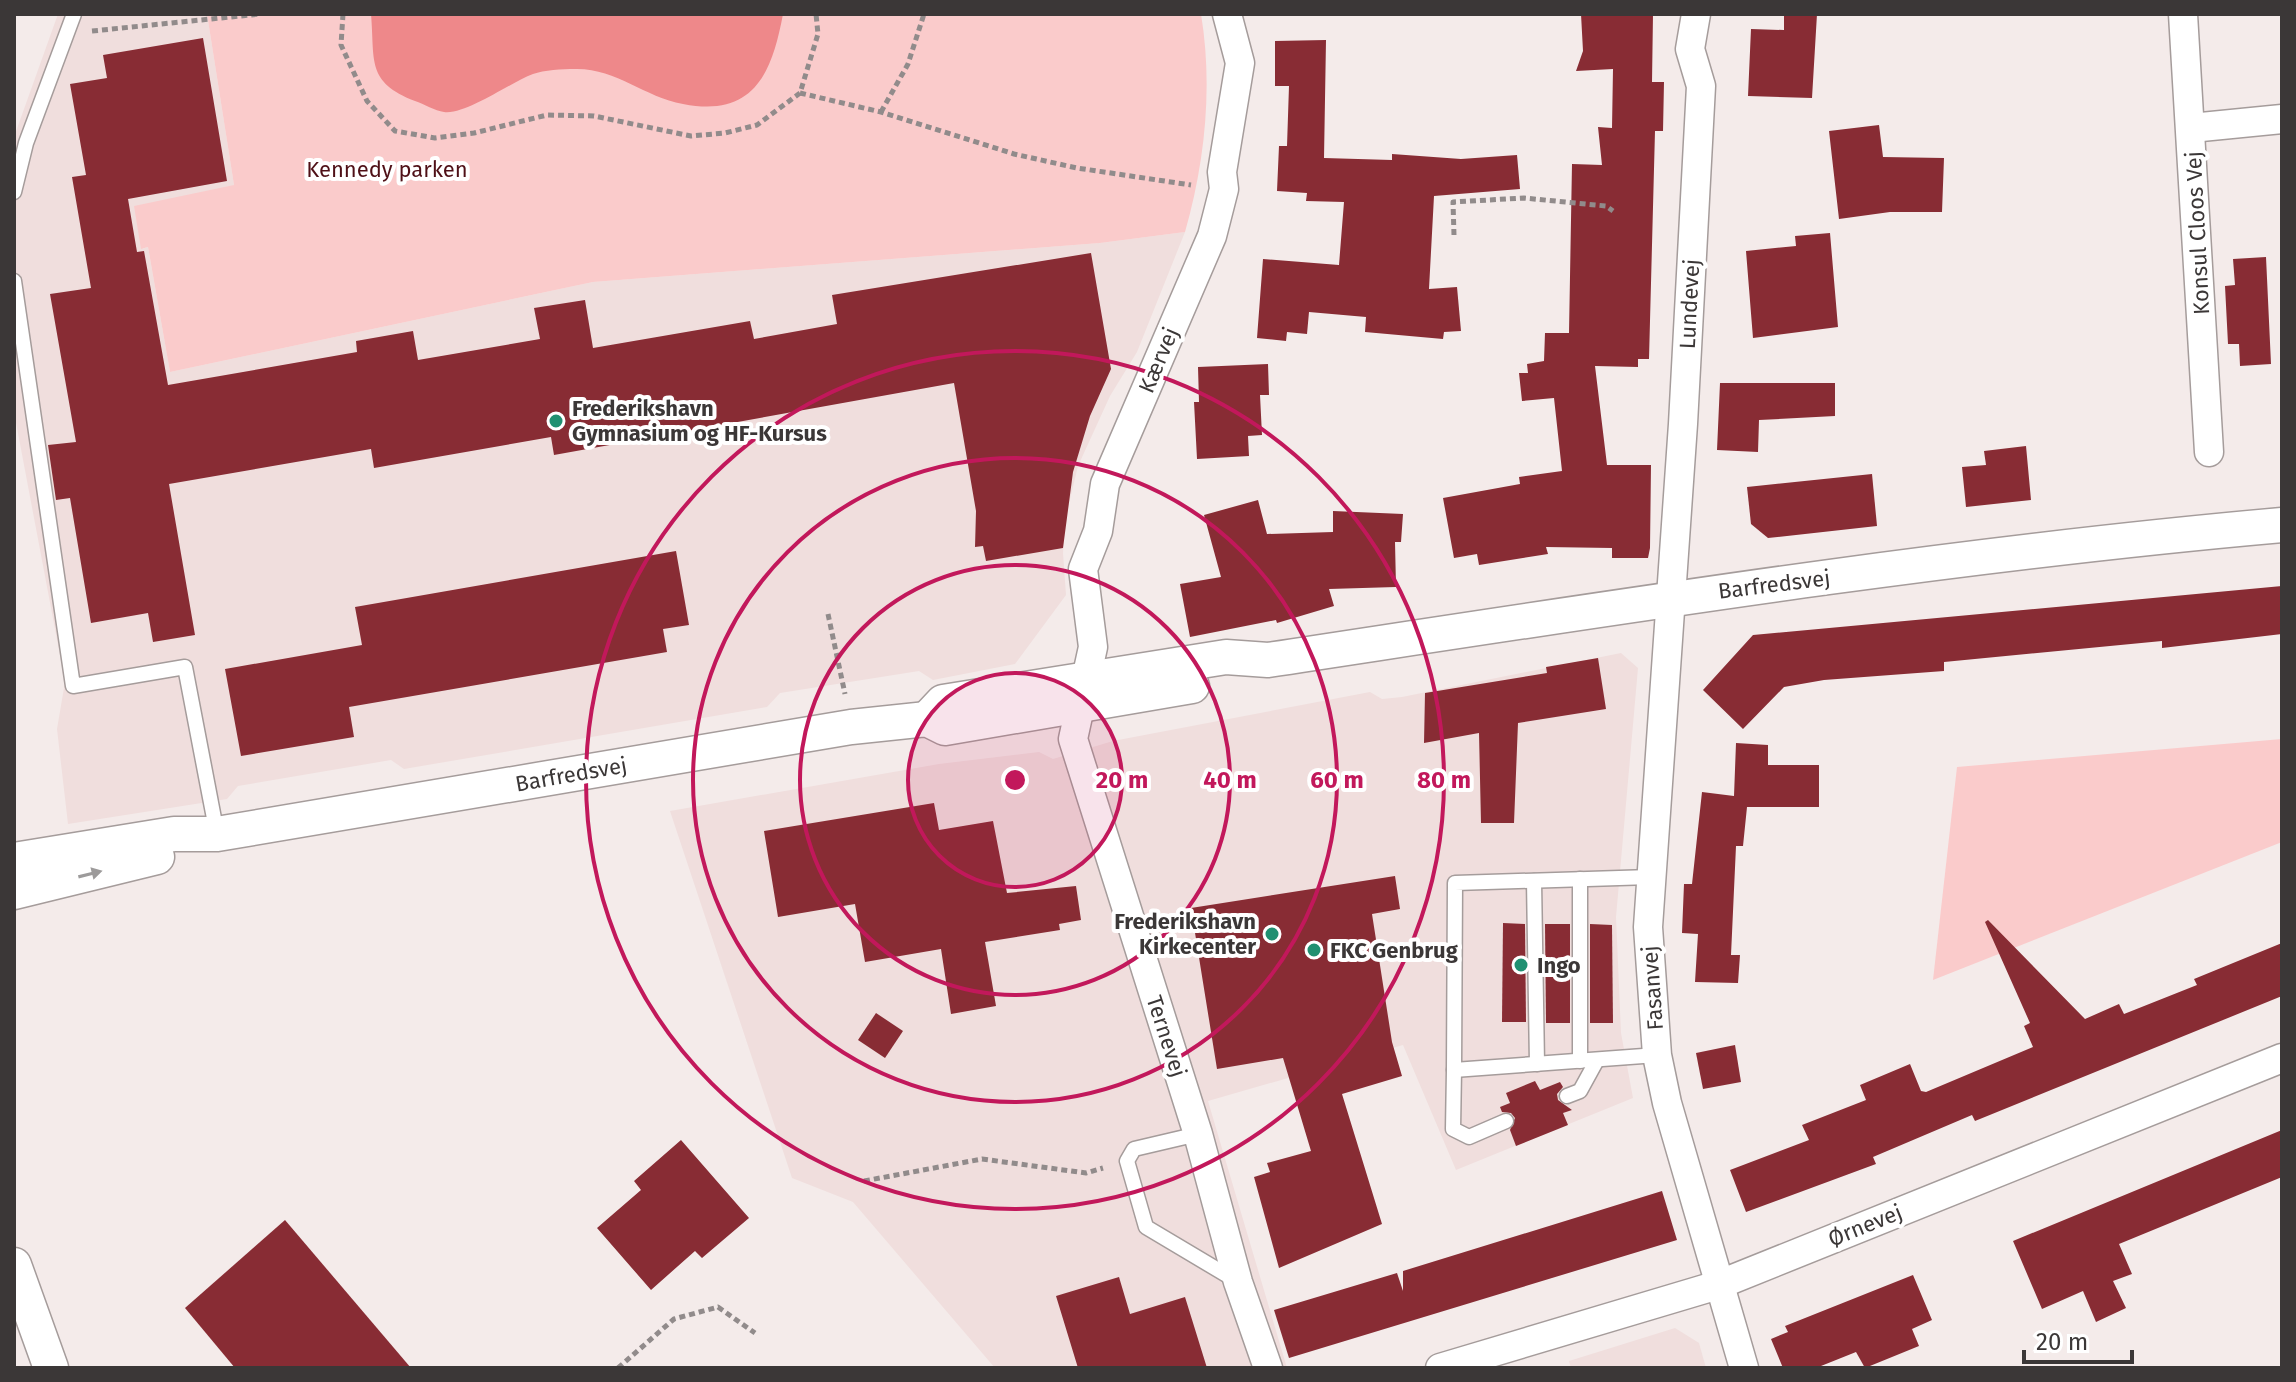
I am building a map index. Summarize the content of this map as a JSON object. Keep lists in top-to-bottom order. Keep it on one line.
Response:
{"streets":{"street":["Konsul Cloos Vej","Lundevej","Kærvej","Barfredsvej","Fasanvej","Ternevej","Ørnevej"]},"crossings":[["Lundevej","Barfredsvej"],["Lundevej","Fasanvej"],["Kærvej","Barfredsvej"],["Kærvej","Ternevej"],["Barfredsvej","Fasanvej"],["Barfredsvej","Ternevej"],["Fasanvej","Ørnevej"]],"parks":["Kennedy parken"],"places":["Frederikshavn Gymnasium og HF-Kursus","Frederikshavn Kirkecenter","FKC Genbrug","Ingo"],"scale_bar":"20 m","rings":["20 m","40 m","60 m","80 m"]}
